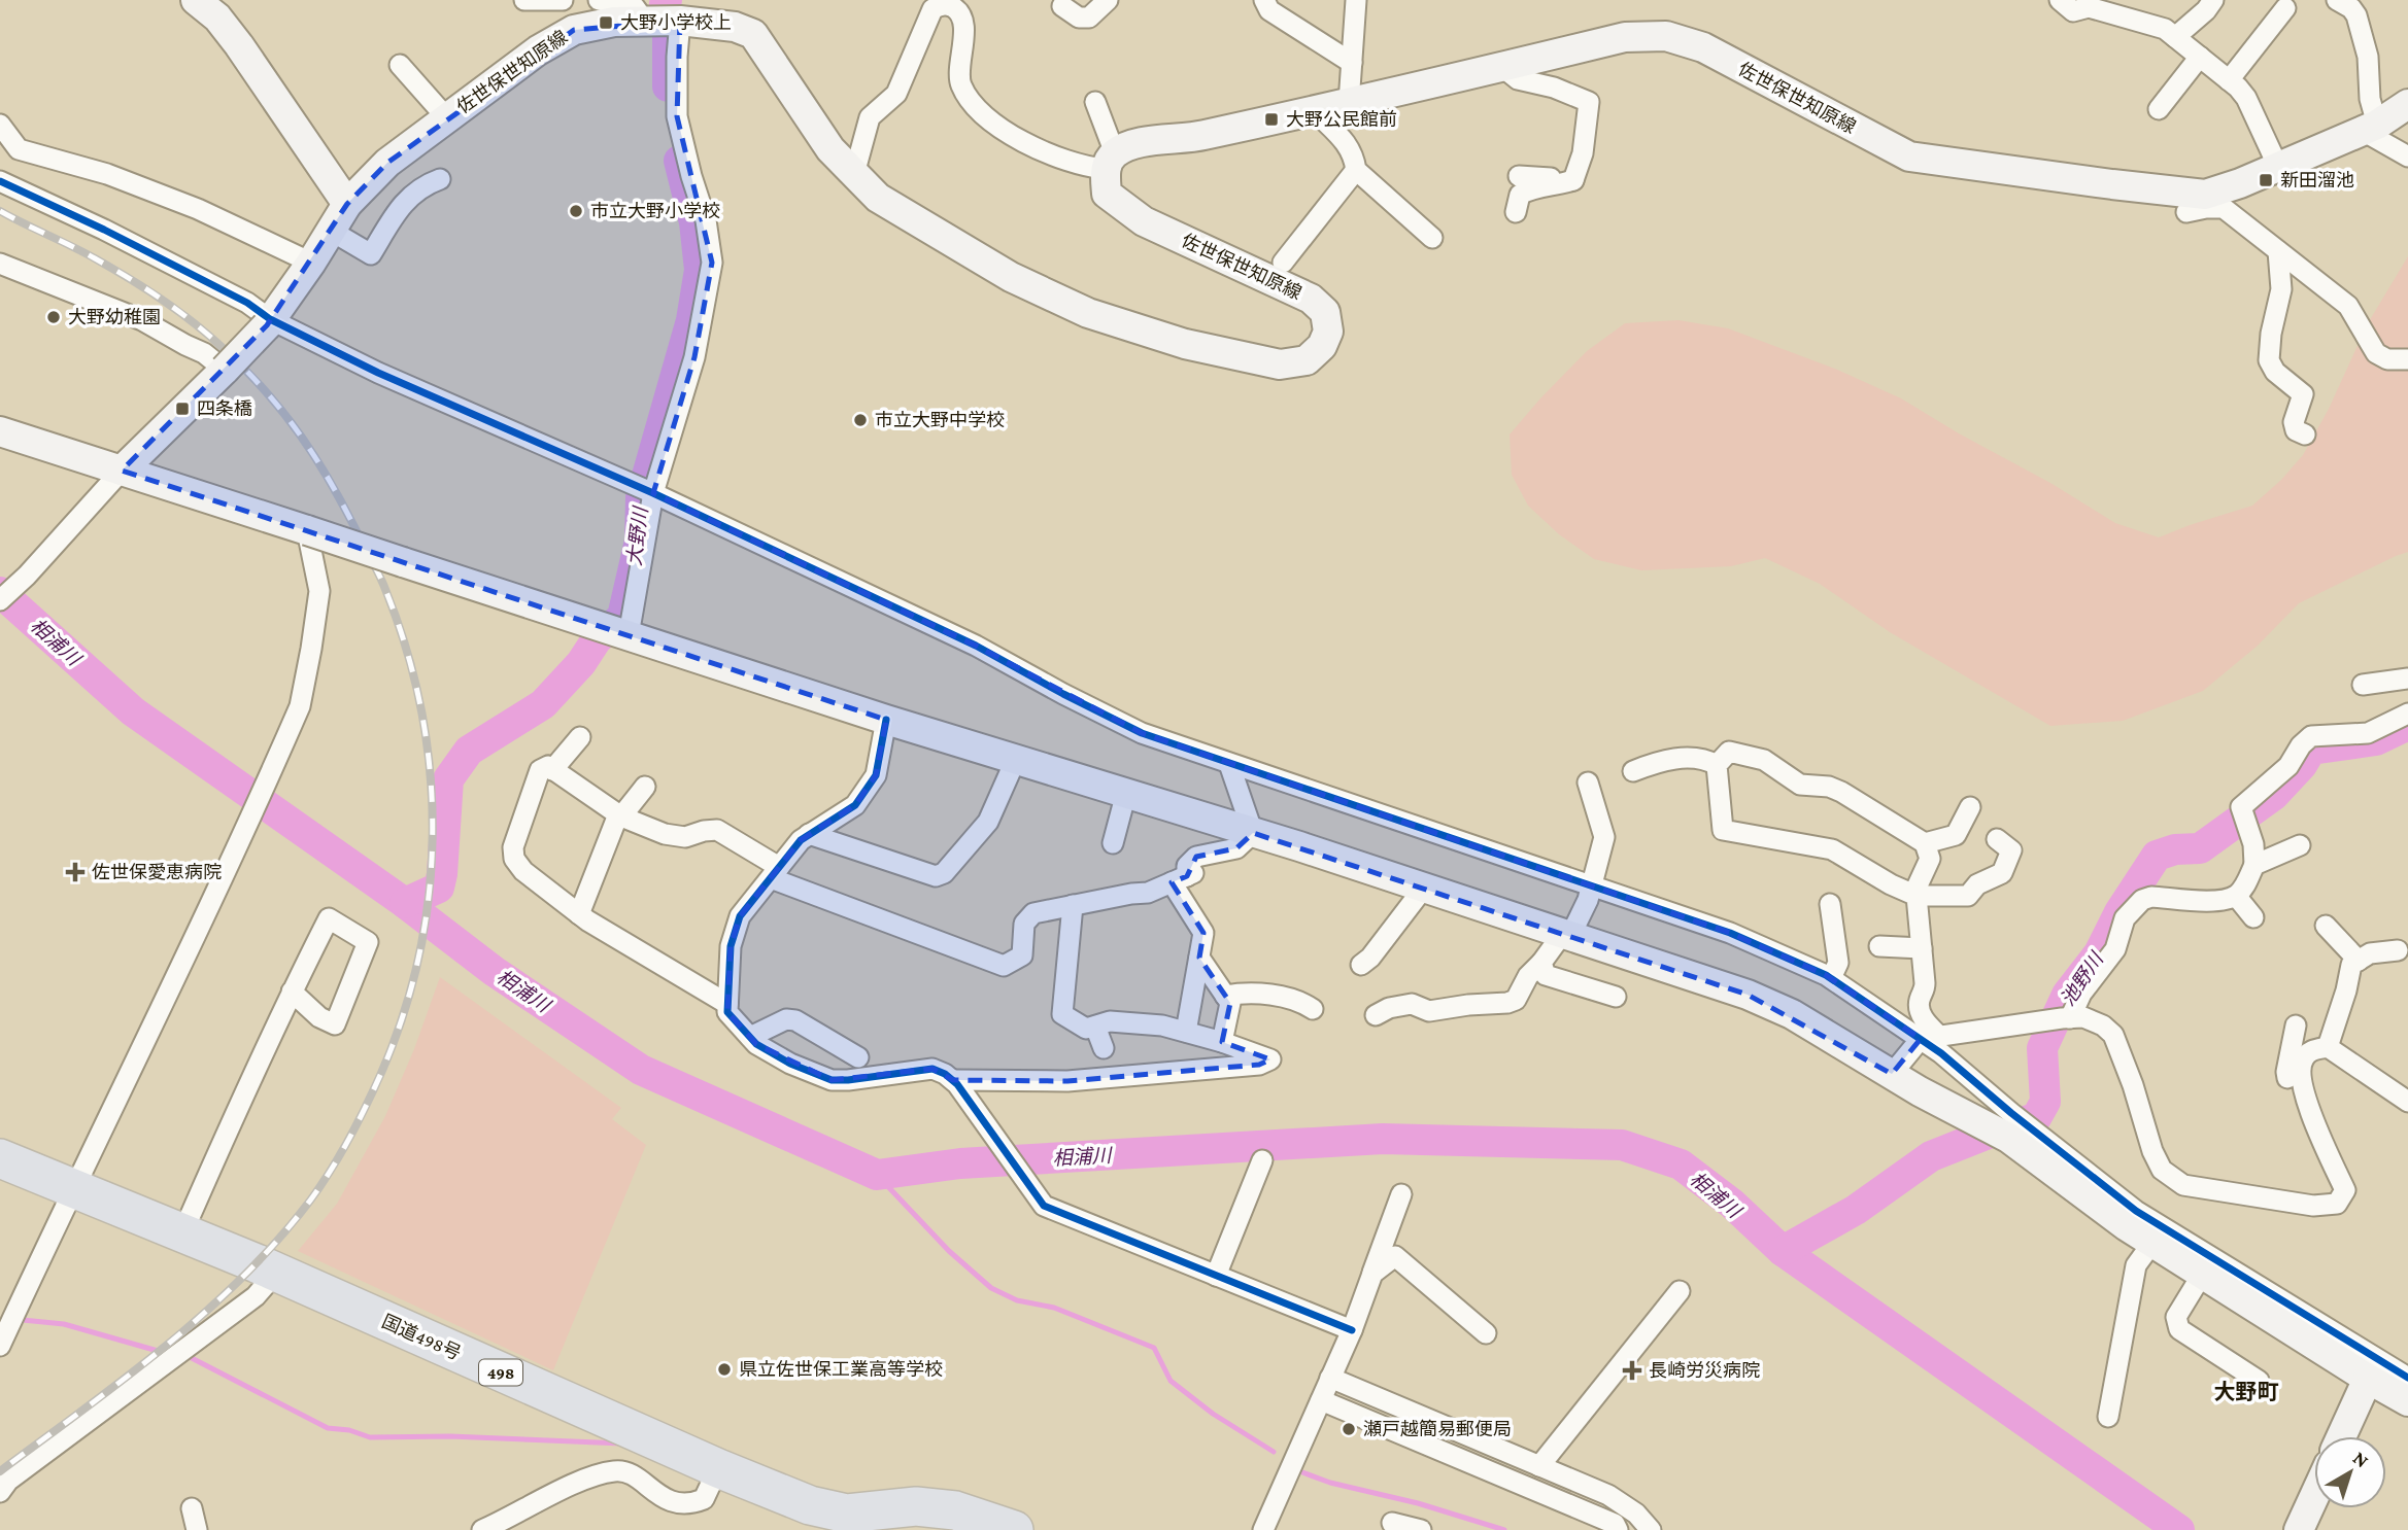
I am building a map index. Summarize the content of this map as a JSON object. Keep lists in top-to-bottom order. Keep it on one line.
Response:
{"streets":{"highway":["国道498号","498"],"main road":["佐世保世知原線"]},"districts":["大野町"],"water":["大野川","相浦川","池野川"],"places":{"transit":["大野小学校上","大野公民館前","新田溜池","四条橋"],"other":["市立大野小学校","大野幼稚園","市立大野中学校","県立佐世保工業高等学校","瀬戸越簡易郵便局"],"health":["佐世保愛恵病院","長崎労災病院"]},"north":"top right"}
